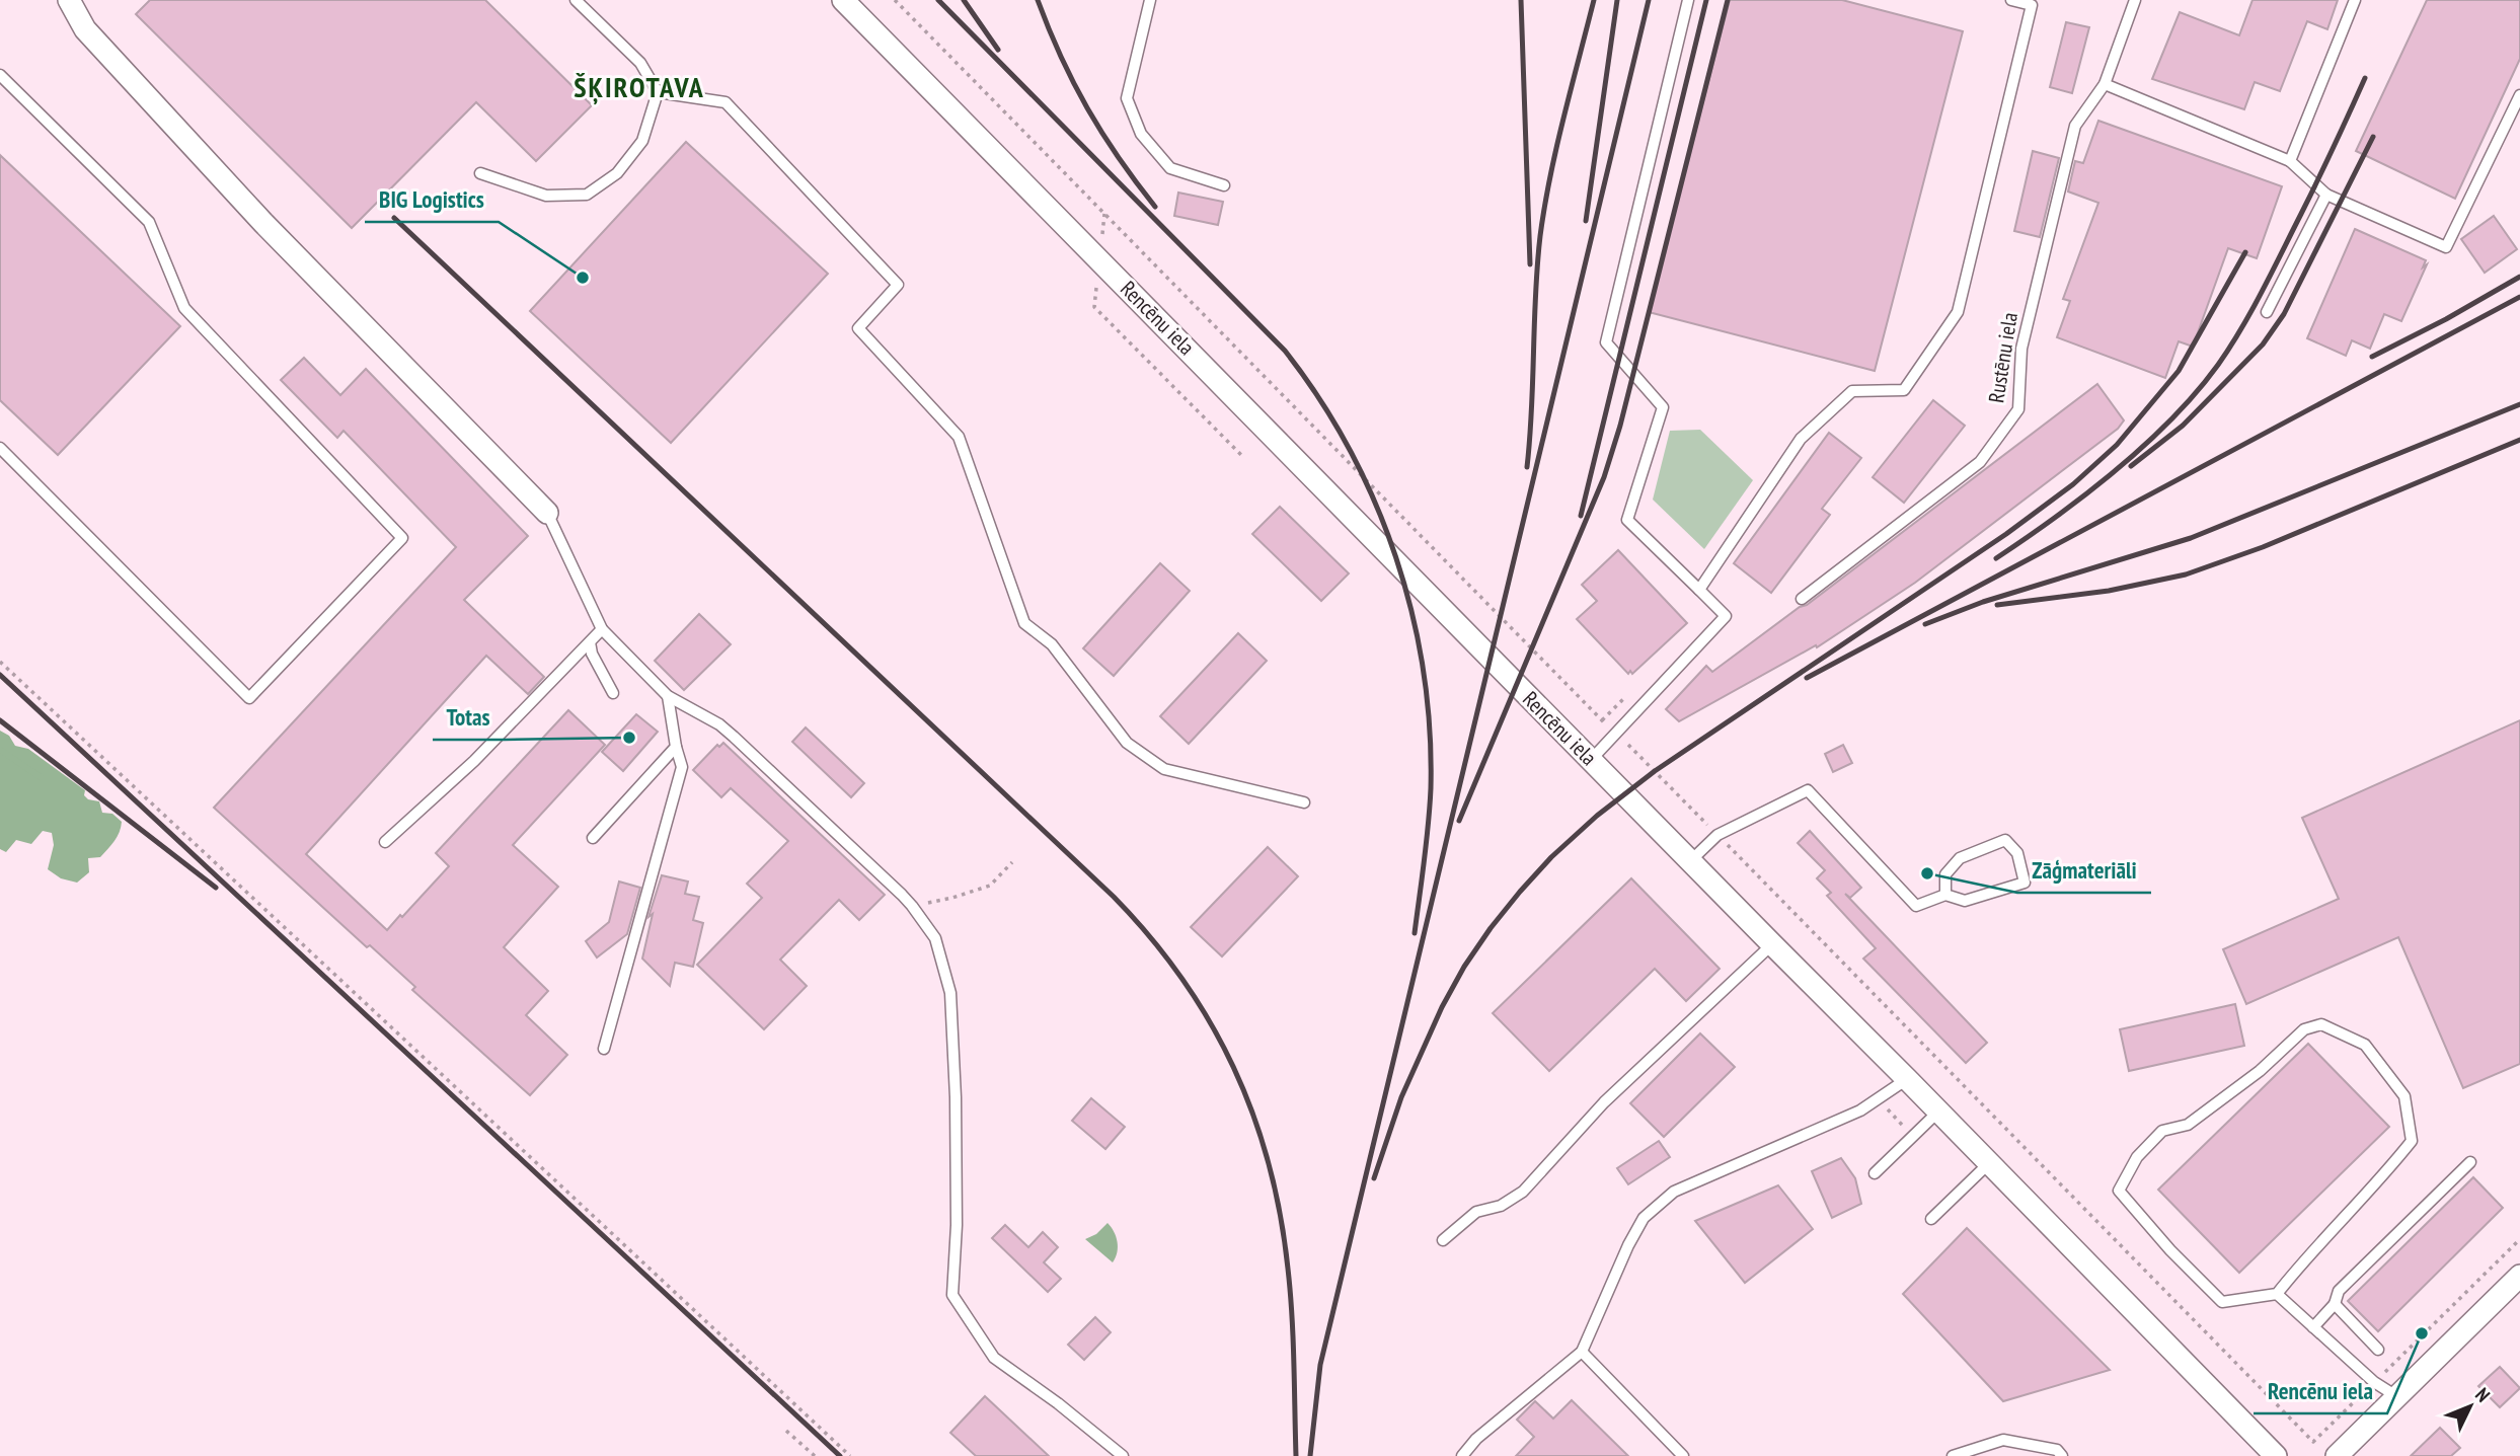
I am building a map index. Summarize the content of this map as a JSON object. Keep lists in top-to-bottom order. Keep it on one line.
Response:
{"streets":{"street":["Rencēnu iela"],"lane":["Rustēnu iela"]},"districts":["ŠĶIROTAVA"],"places":["BIG Logistics","Totas","Zāģmateriāli","Rencēnu iela"],"north":"top right"}
